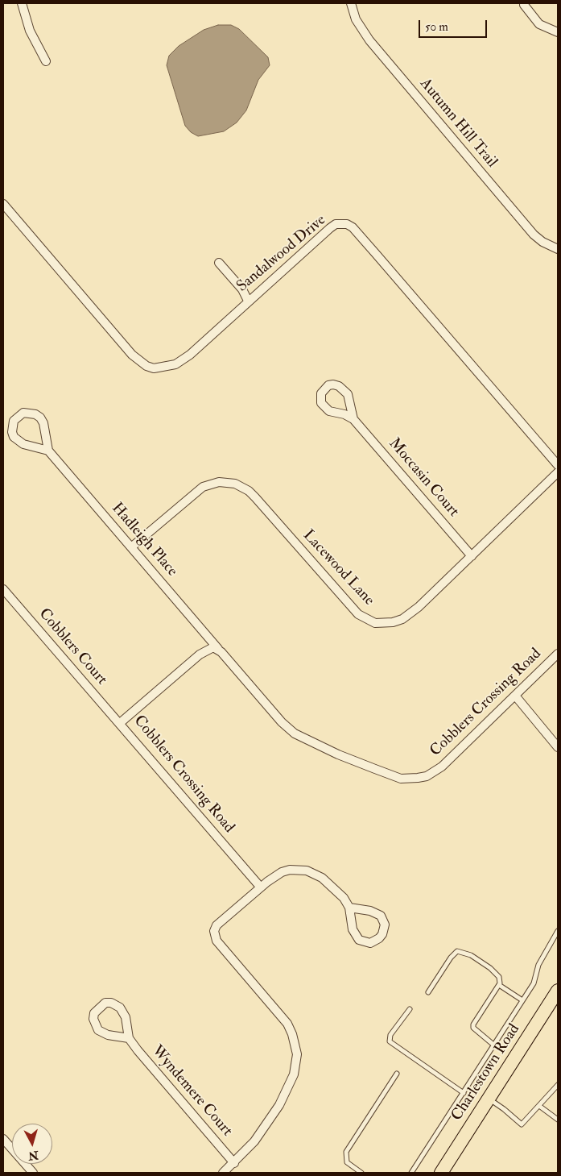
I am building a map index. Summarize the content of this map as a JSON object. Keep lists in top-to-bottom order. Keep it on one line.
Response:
{"streets":{"main road":["Charlestown Road"],"street":["Autumn Hill Trail","Sandalwood Drive","Moccasin Court","Hadleigh Place","Lacewood Lane","Cobblers Court","Cobblers Crossing Road","Wyndemere Court"]},"crossings":[["Moccasin Court","Lacewood Lane"],["Hadleigh Place","Lacewood Lane"],["Hadleigh Place","Cobblers Crossing Road"],["Cobblers Court","Cobblers Crossing Road"]],"scale_bar":"50 m","north":"bottom"}
